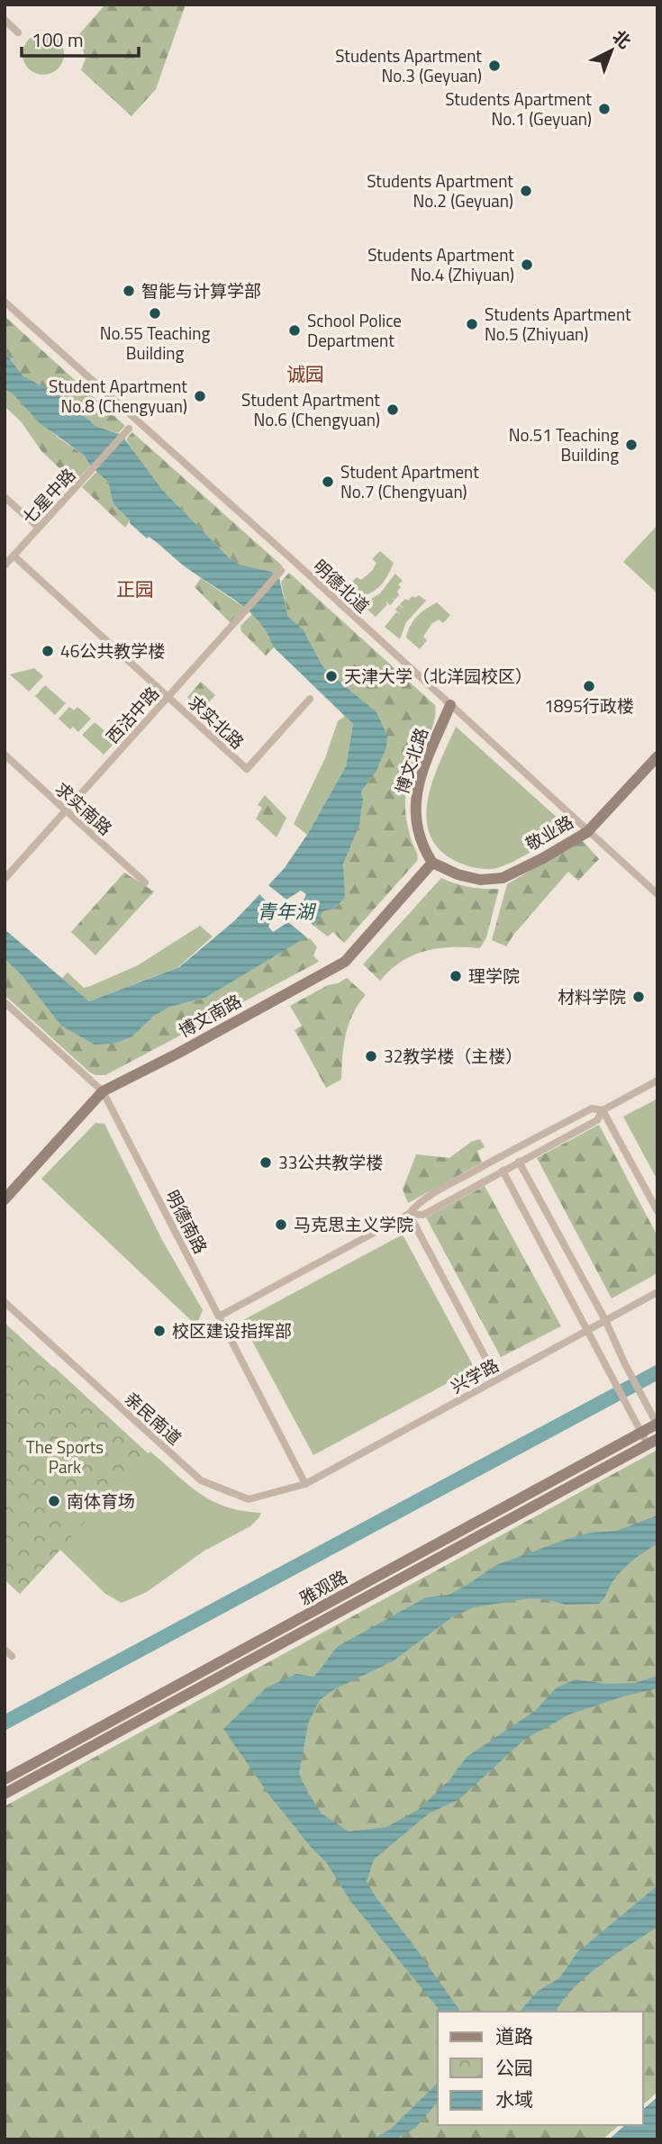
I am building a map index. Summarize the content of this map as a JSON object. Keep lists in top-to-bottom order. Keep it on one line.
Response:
{"streets":{"main road":["博文北路","敬业路","博文南路","雅观路"],"street":["七星中路","明德北道","西沽中路","求实北路","求实南路","明德南路","兴学路","亲民南道"]},"crossings":[["七星中路","求实北路"],["明德北道","博文北路"],["明德北道","敬业路"],["西沽中路","求实北路"],["西沽中路","求实南路"],["博文北路","敬业路"],["博文北路","博文南路"],["敬业路","博文南路"],["博文南路","明德南路"],["明德南路","兴学路"],["明德南路","亲民南道"],["兴学路","亲民南道"]],"districts":["诚园","正园"],"water":["青年湖"],"parks":["The Sports Park"],"places":["Students Apartment No.3 (Geyuan)","Students Apartment No.1 (Geyuan)","Students Apartment No.2 (Geyuan)","Students Apartment No.4 (Zhiyuan)","智能与计算学部","No.55 Teaching Building","Students Apartment No.5 (Zhiyuan)","School Police Department","Student Apartment No.8 (Chengyuan)","Student Apartment No.6 (Chengyuan)","No.51 Teaching Building","Student Apartment No.7 (Chengyuan)","46公共教学楼","天津大学（北洋园校区）","1895行政楼","理学院","材料学院","32教学楼（主楼）","33公共教学楼","马克思主义学院","校区建设指挥部","南体育场"],"legend":["道路","公园","水域"],"scale_bar":"100 m","north":"top right"}
